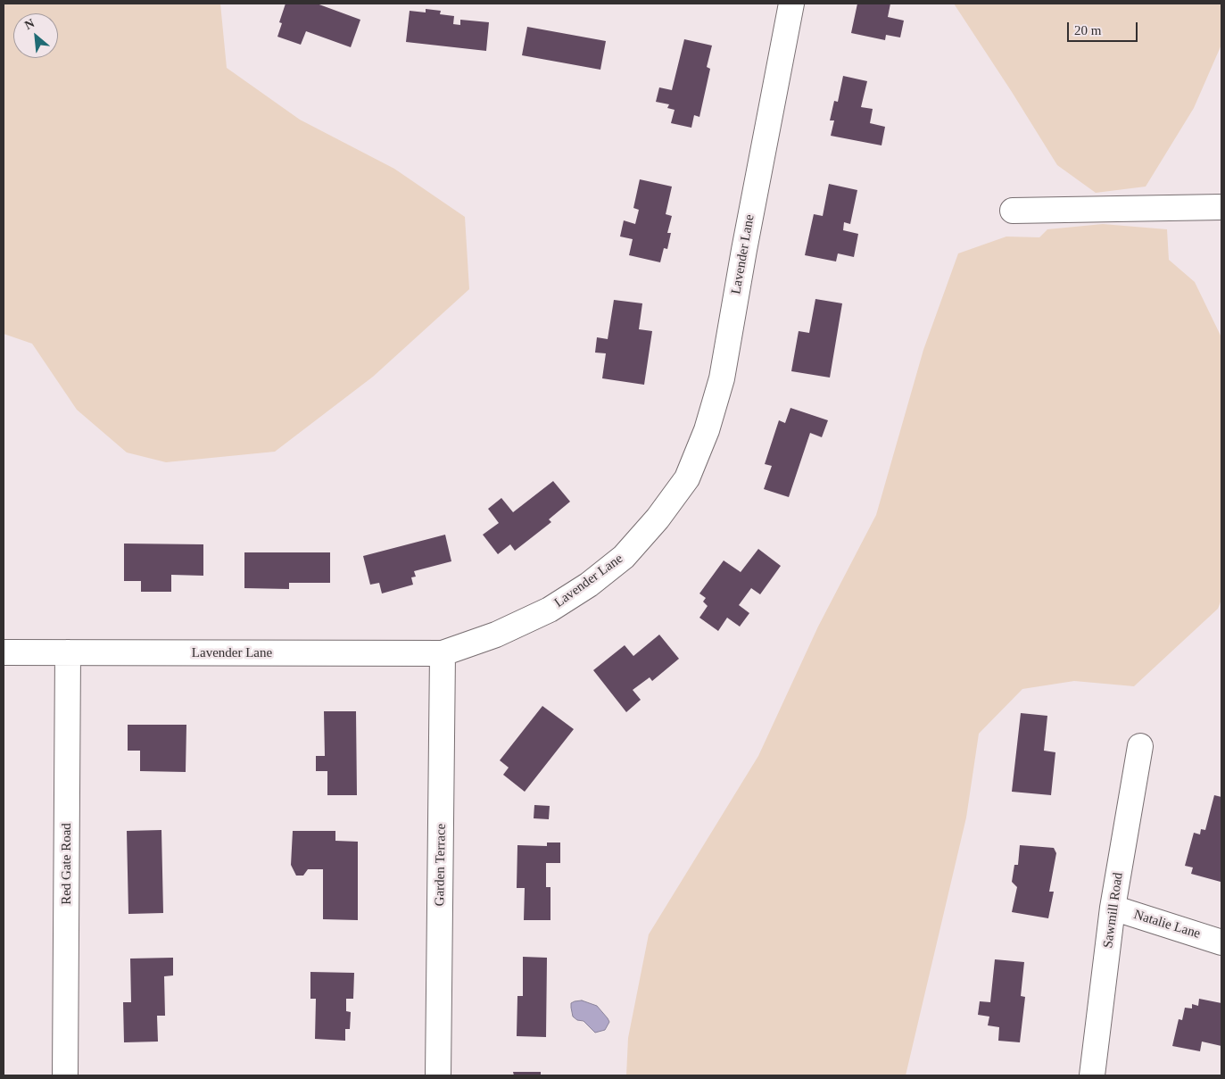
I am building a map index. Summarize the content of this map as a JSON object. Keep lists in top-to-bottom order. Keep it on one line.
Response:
{"streets":{"street":["Lavender Lane","Red Gate Road","Garden Terrace","Sawmill Road","Natalie Lane"]},"crossings":[["Lavender Lane","Red Gate Road"],["Lavender Lane","Garden Terrace"],["Sawmill Road","Natalie Lane"]],"scale_bar":"20 m","north":"top left"}
